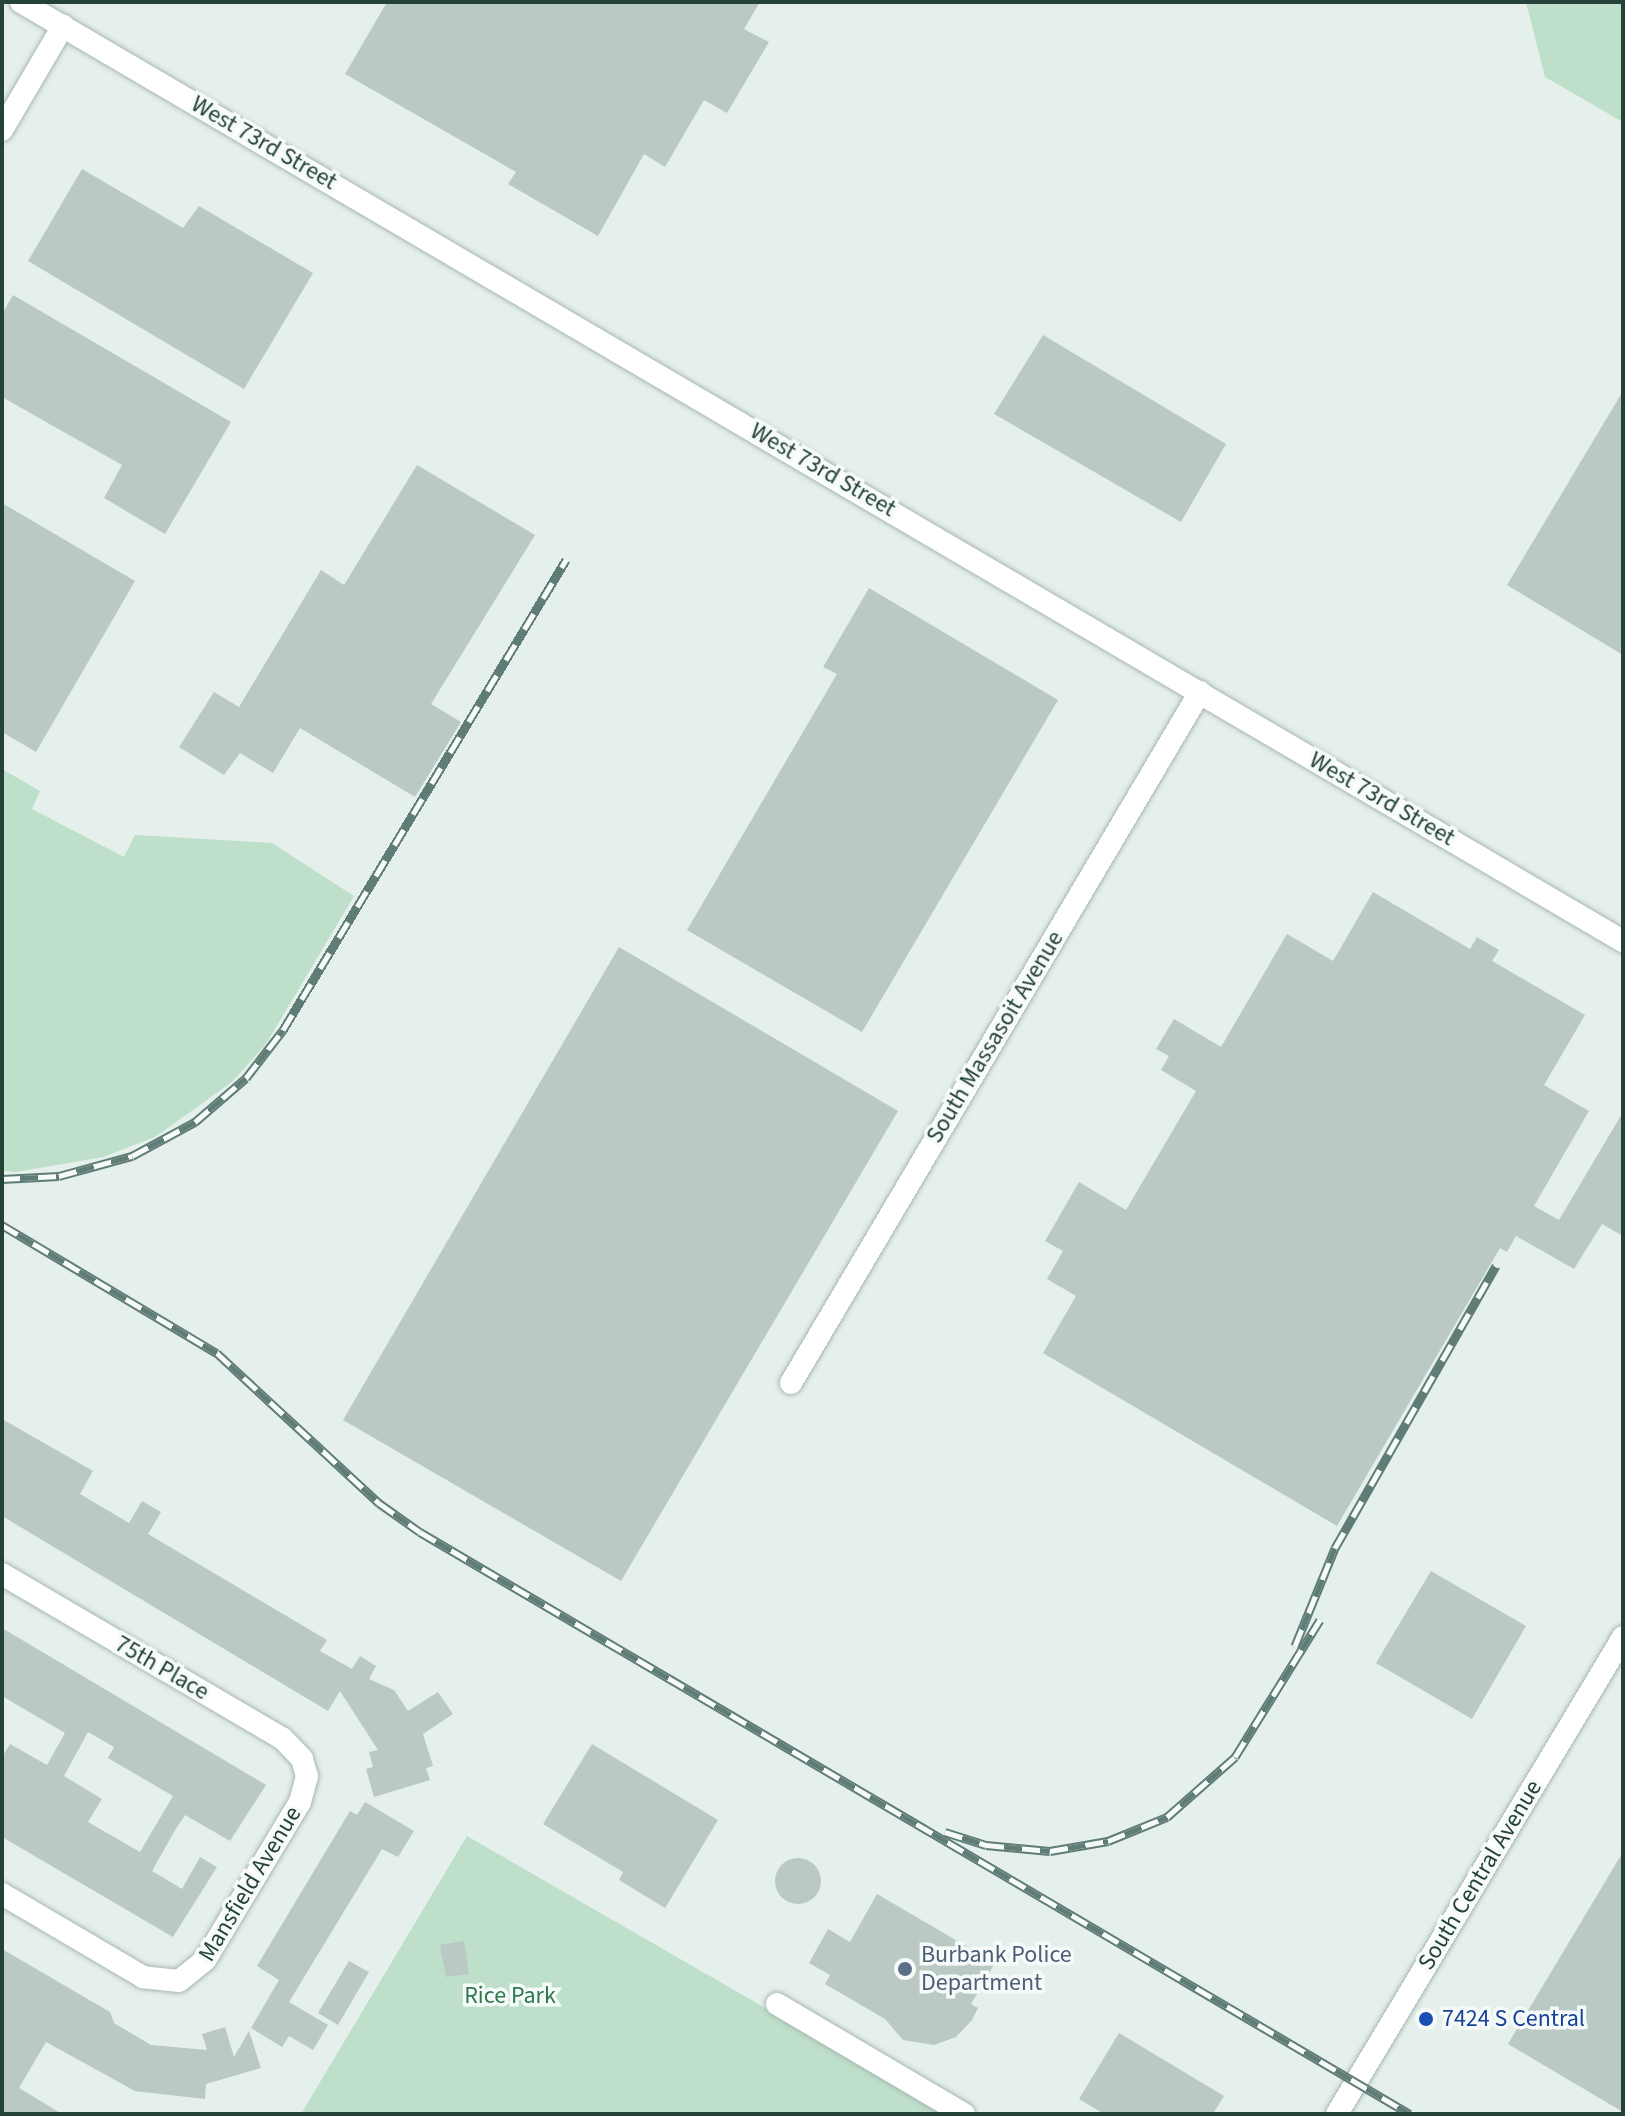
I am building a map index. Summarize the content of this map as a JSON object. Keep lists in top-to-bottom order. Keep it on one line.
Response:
{"streets":{"street":["West 73rd Street","South Massasoit Avenue","75th Place","South Central Avenue","Mansfield Avenue"]},"crossings":[["West 73rd Street","South Massasoit Avenue"],["75th Place","Mansfield Avenue"]],"parks":["Rice Park"],"places":["Burbank Police Department","7424 S Central"]}
